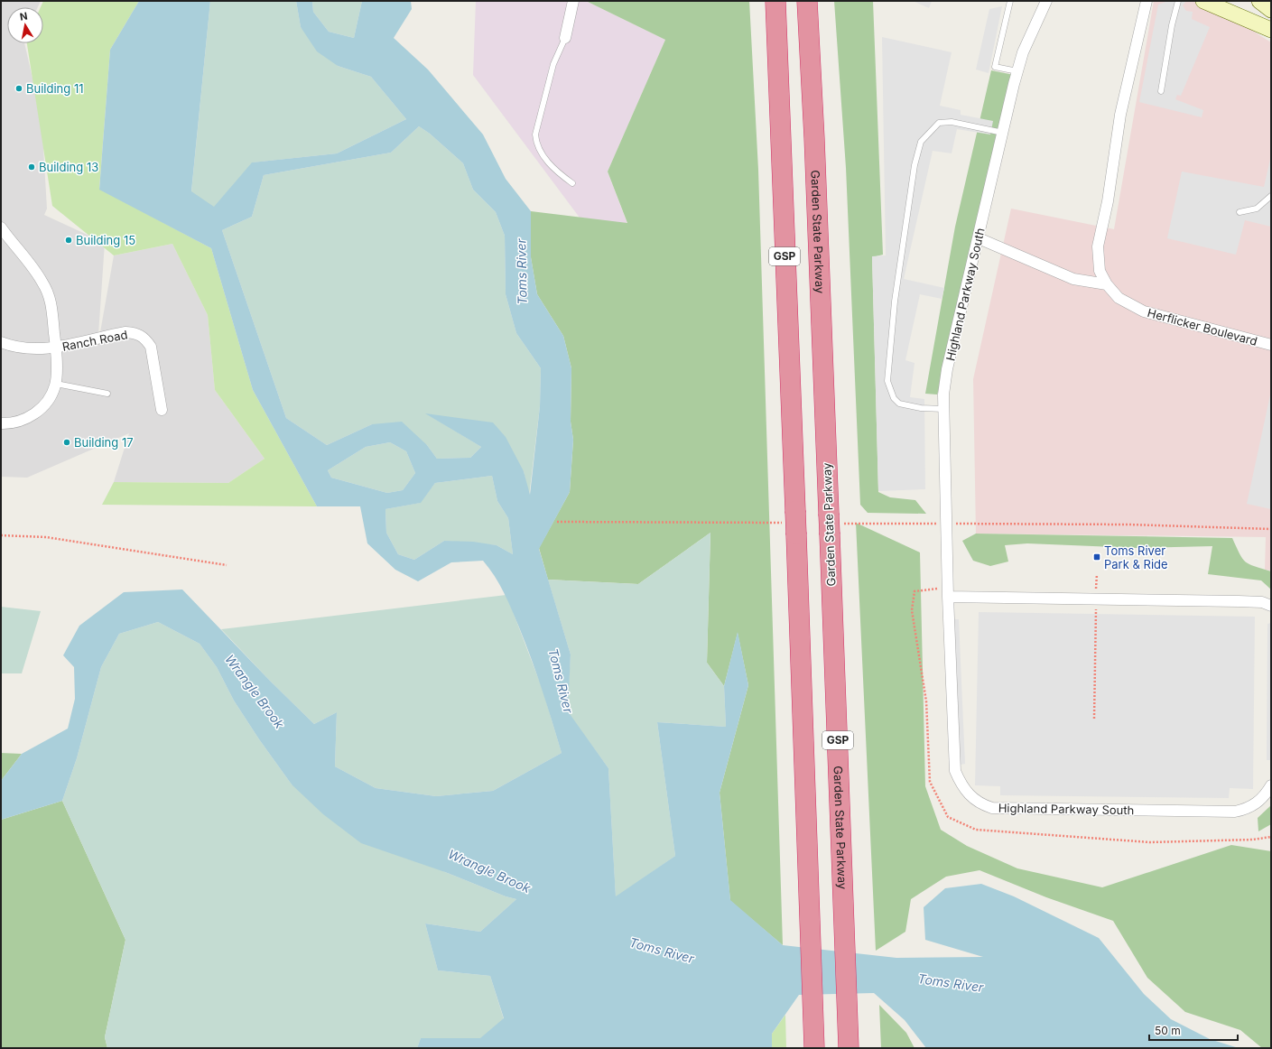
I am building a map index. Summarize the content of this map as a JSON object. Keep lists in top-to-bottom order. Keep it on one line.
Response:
{"streets":{"highway":["Garden State Parkway","GSP"],"street":["Highland Parkway South","Herflicker Boulevard","Ranch Road"]},"water":["Toms River","Wrangle Brook"],"places":{"other":["Building 11","Building 13","Building 15","Building 17"],"transit":["Toms River Park & Ride"]},"scale_bar":"50 m","north":"top"}
